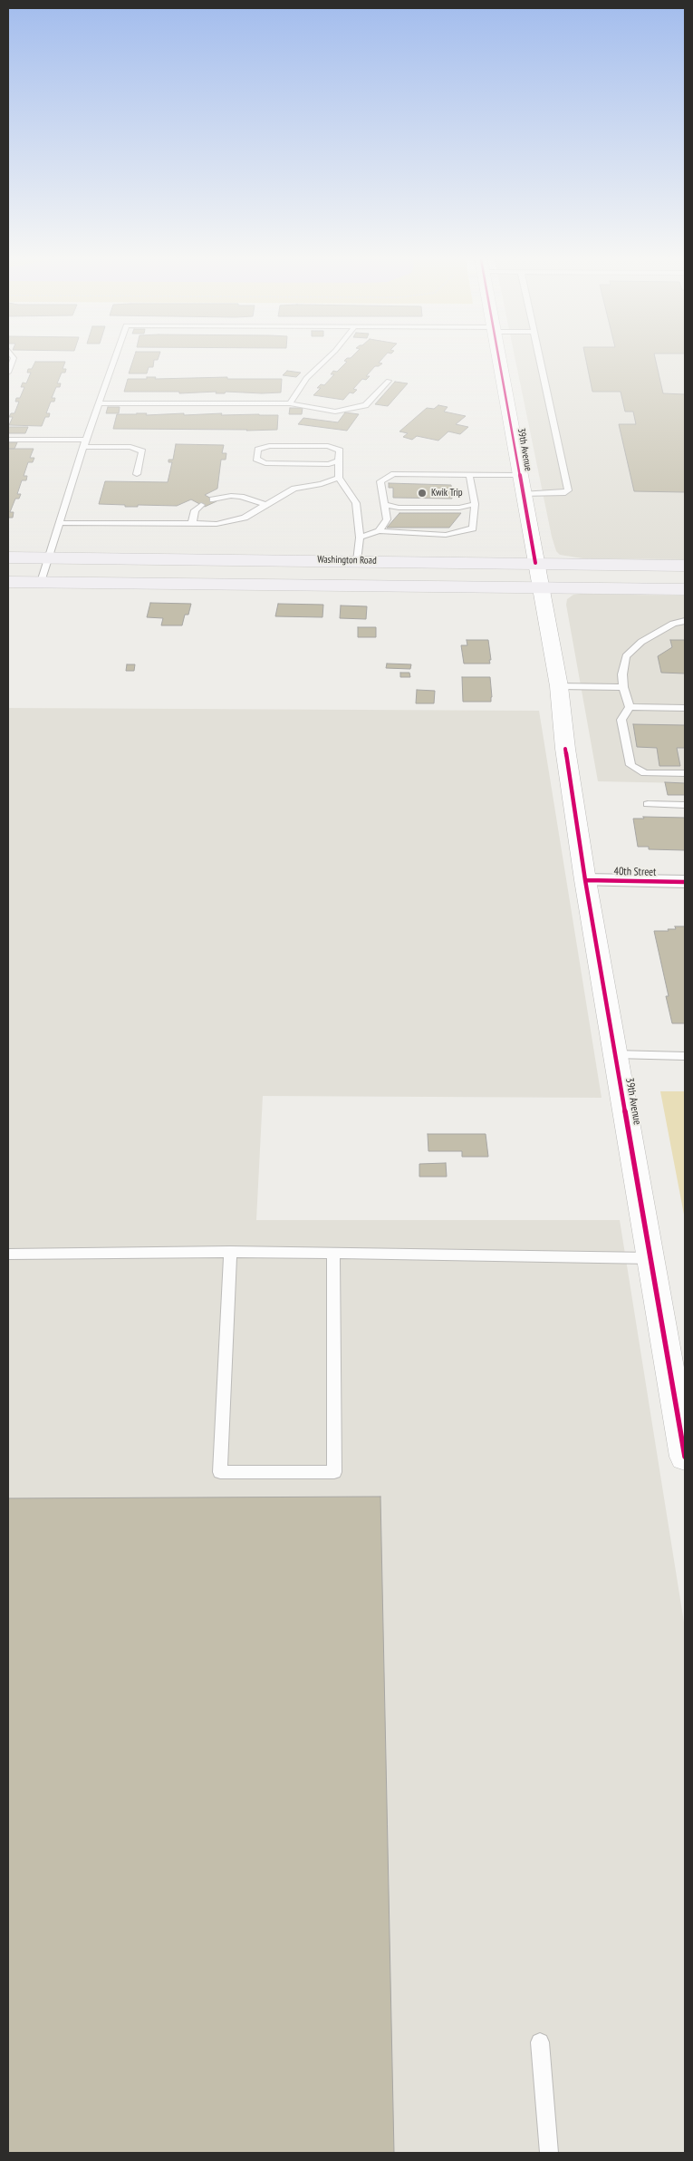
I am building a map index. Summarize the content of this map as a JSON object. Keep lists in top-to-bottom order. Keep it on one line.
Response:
{"streets":{"main road":["39th Avenue","Washington Road"],"street":["40th Street"]},"crossings":[["39th Avenue","Washington Road"],["39th Avenue","40th Street"]],"places":["Kwik Trip"]}
